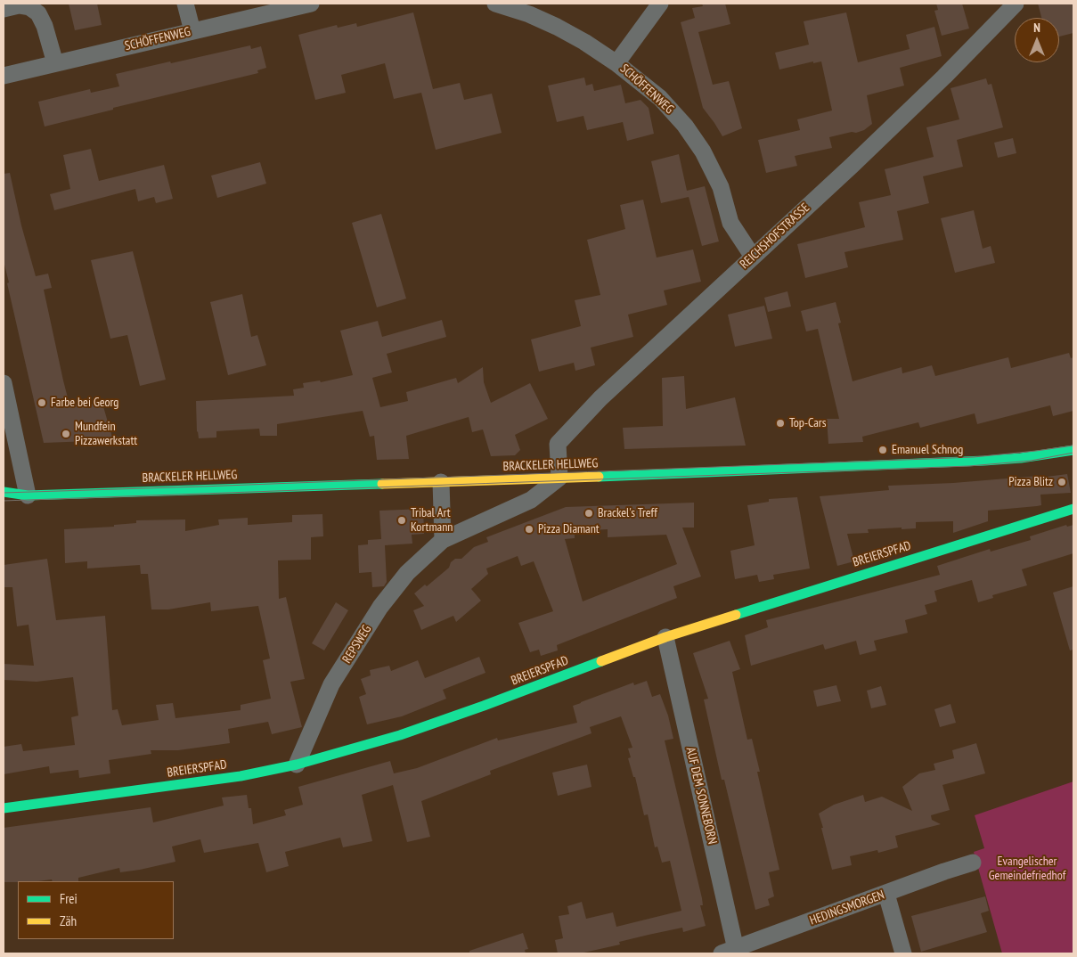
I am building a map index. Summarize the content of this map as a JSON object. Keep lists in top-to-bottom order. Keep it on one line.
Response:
{"streets":{"street":["SCHÖFFENWEG","REICHSHOFSTRASSE","BRACKELER HELLWEG","BREIERSPFAD","REPSWEG","AUF DEM SONNEBORN","HEDINGSMORGEN"]},"crossings":[["SCHÖFFENWEG","REICHSHOFSTRASSE"],["REICHSHOFSTRASSE","BRACKELER HELLWEG"],["REICHSHOFSTRASSE","REPSWEG"],["BRACKELER HELLWEG","REPSWEG"],["BREIERSPFAD","REPSWEG"],["BREIERSPFAD","AUF DEM SONNEBORN"],["AUF DEM SONNEBORN","HEDINGSMORGEN"]],"parks":["Evangelischer Gemeindefriedhof"],"places":["Farbe bei Georg","Top-Cars","Mundfein Pizzawerkstatt","Emanuel Schnog","Pizza Blitz","Brackel's Treff","Tribal Art Kortmann","Pizza Diamant"],"legend":["Frei","Zäh"],"north":"top"}
